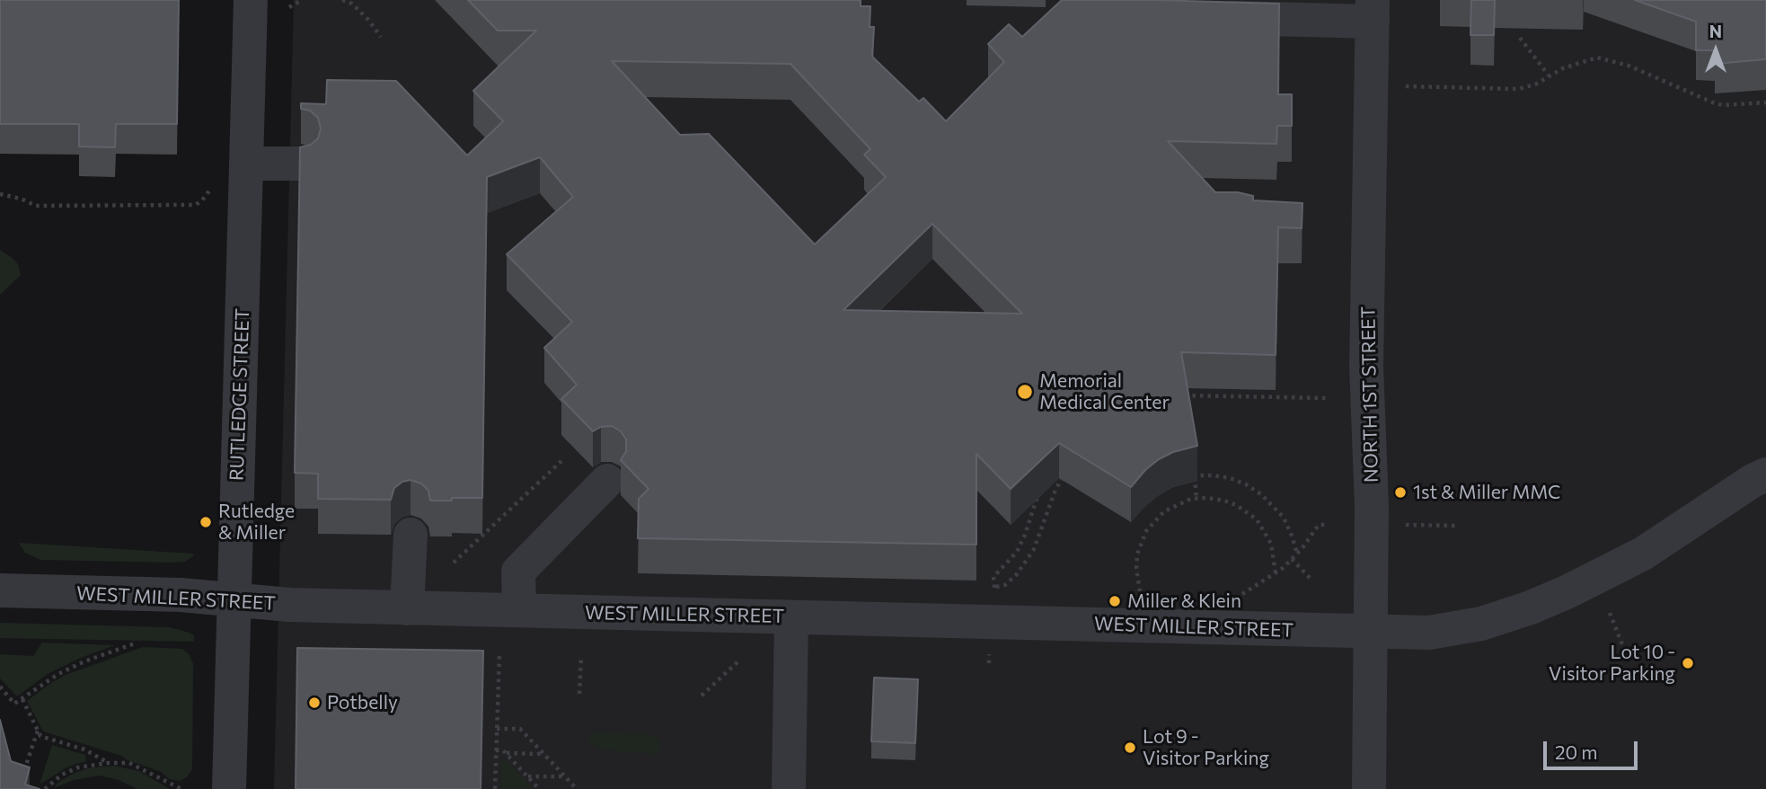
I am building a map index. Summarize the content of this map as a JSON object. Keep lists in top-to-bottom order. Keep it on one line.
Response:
{"streets":{"street":["RUTLEDGE STREET","NORTH 1ST STREET","WEST MILLER STREET"]},"crossings":[["RUTLEDGE STREET","WEST MILLER STREET"],["NORTH 1ST STREET","WEST MILLER STREET"]],"places":["Memorial Medical Center","1st & Miller MMC","Rutledge & Miller","Miller & Klein","Lot 10 - Visitor Parking","Potbelly","Lot 9 - Visitor Parking"],"scale_bar":"20 m","north":"top"}
